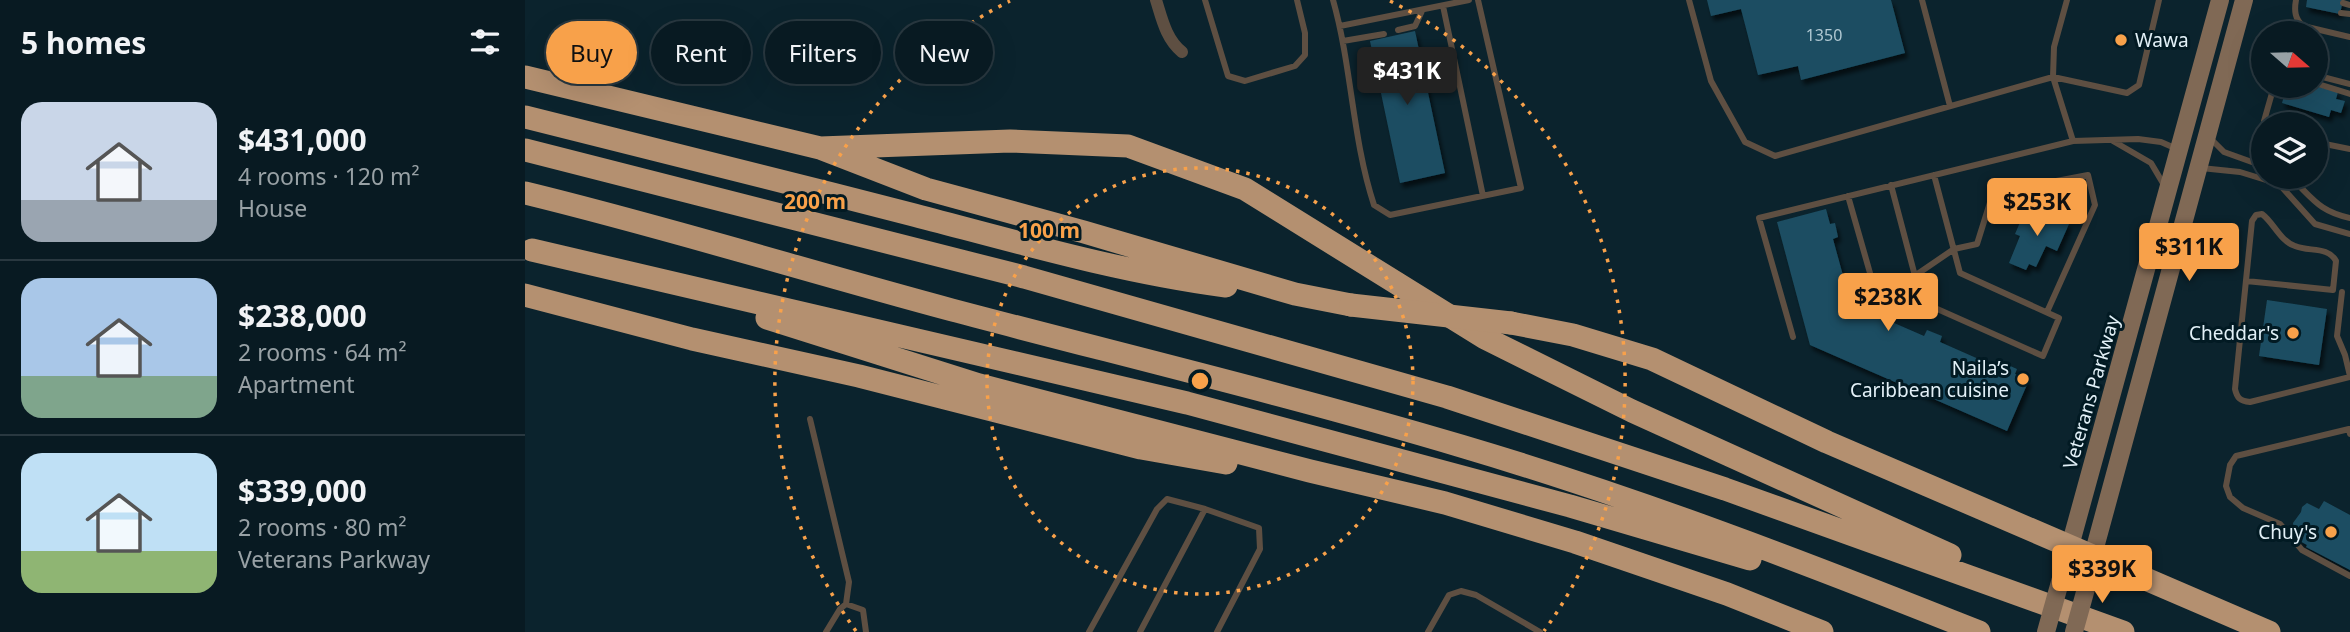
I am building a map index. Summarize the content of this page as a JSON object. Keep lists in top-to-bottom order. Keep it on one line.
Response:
{"streets":{"main road":["Veterans Parkway"]},"places":["Wawa","Cheddar's","Naila’s Caribbean cuisine","Chuy's"],"house_numbers":["1350"],"north":"right","page":{"heading":"5 homes","chip":["Buy","Rent","Filters","New"],"price":["$431K","$253K","$311K","$238K","$339K"],"list":[{"name":"$431,000","note":"4 rooms · 120 m² · House"},{"name":"$238,000","note":"2 rooms · 64 m² · Apartment"},{"name":"$339,000","note":"2 rooms · 80 m² · Veterans Parkway"}]},"rings":["200 m","100 m"]}
